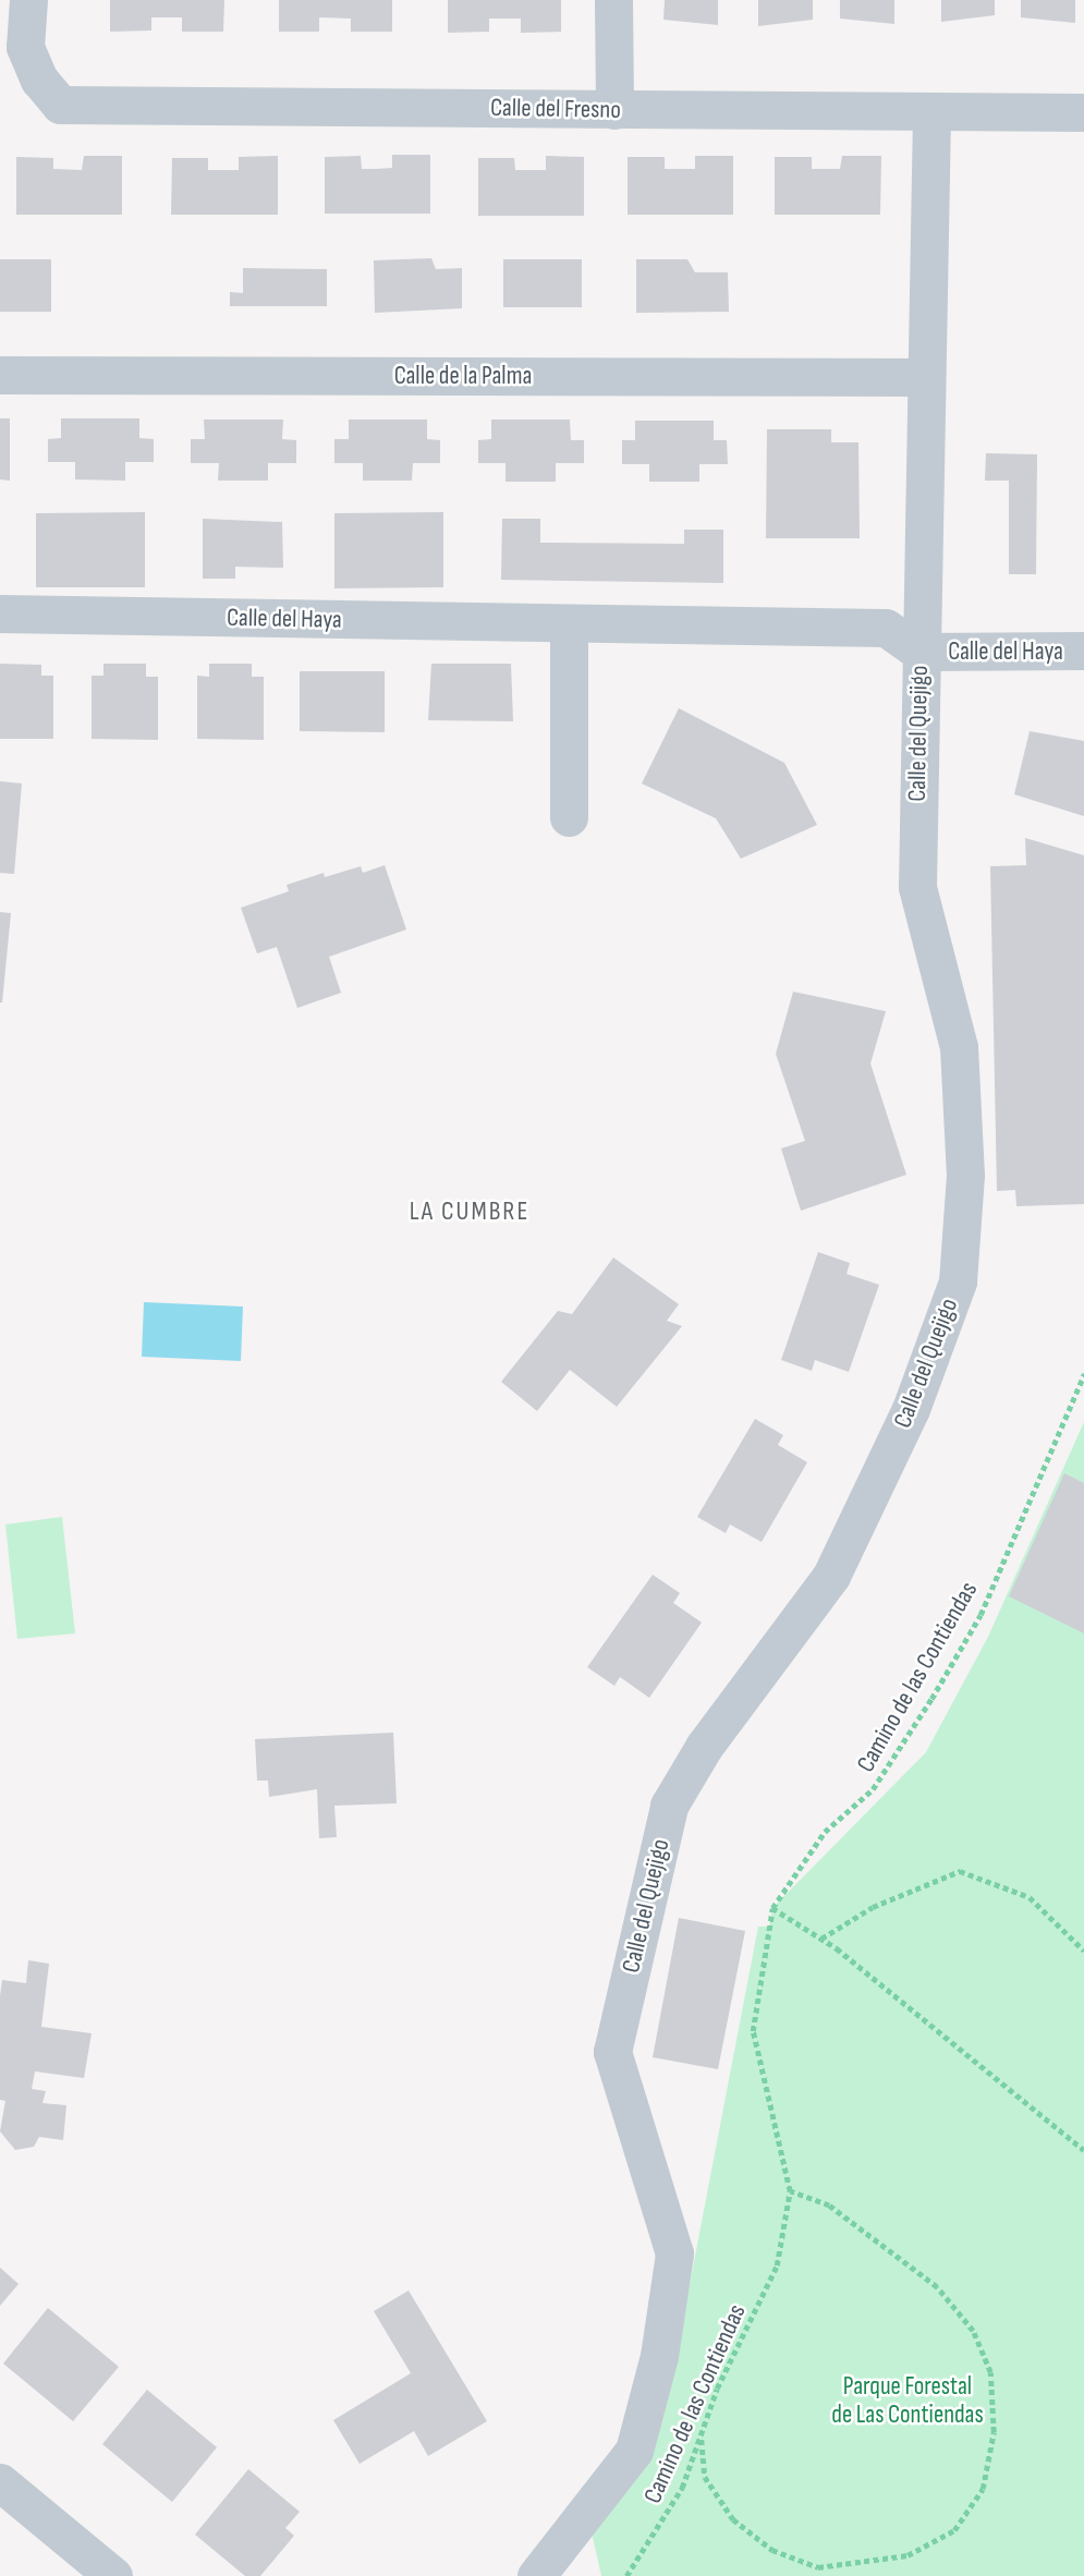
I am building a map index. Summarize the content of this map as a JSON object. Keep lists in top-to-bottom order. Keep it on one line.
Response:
{"streets":{"street":["Calle del Fresno","Calle de la Palma","Calle del Haya","Calle del Quejigo"],"path":["Camino de las Contiendas"]},"crossings":[["Calle del Fresno","Calle del Quejigo"],["Calle de la Palma","Calle del Quejigo"],["Calle del Haya","Calle del Quejigo"]],"districts":["LA CUMBRE"],"parks":["Parque Forestal de Las Contiendas"]}
